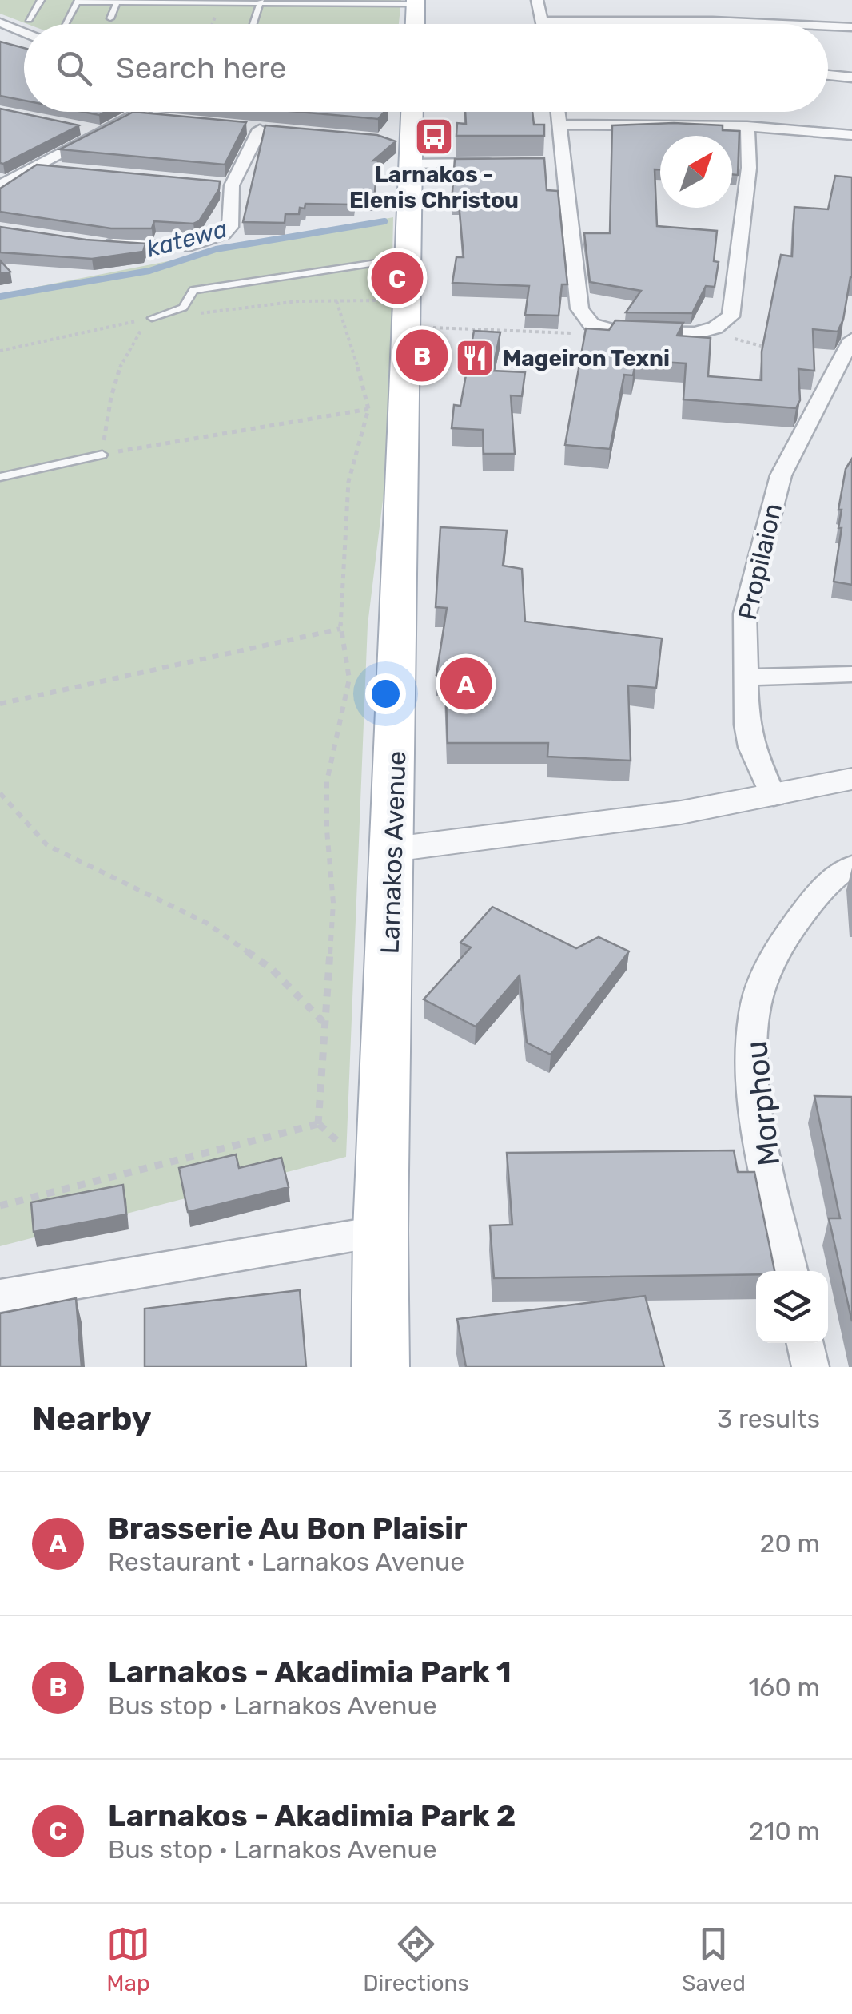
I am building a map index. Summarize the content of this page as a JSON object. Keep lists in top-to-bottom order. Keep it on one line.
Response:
{"streets":{"main road":["Larnakos Avenue"],"street":["Propilaion","Morphou"]},"water":["katewa"],"places":{"bus stop":["Larnakos - Elenis Christou"],"restaurant":["Mageiron Texni"]},"north":"top right","page":{"search":"Search here","pins":["C","B","A"],"heading":["Nearby","3 results"],"list":[{"mark":"A","name":"Brasserie Au Bon Plaisir","note":"Restaurant · Larnakos Avenue","value":"20 m"},{"mark":"B","name":"Larnakos - Akadimia Park 1","note":"Bus stop · Larnakos Avenue","value":"160 m"},{"mark":"C","name":"Larnakos - Akadimia Park 2","note":"Bus stop · Larnakos Avenue","value":"210 m"}],"nav":["Map","Directions","Saved"]}}
